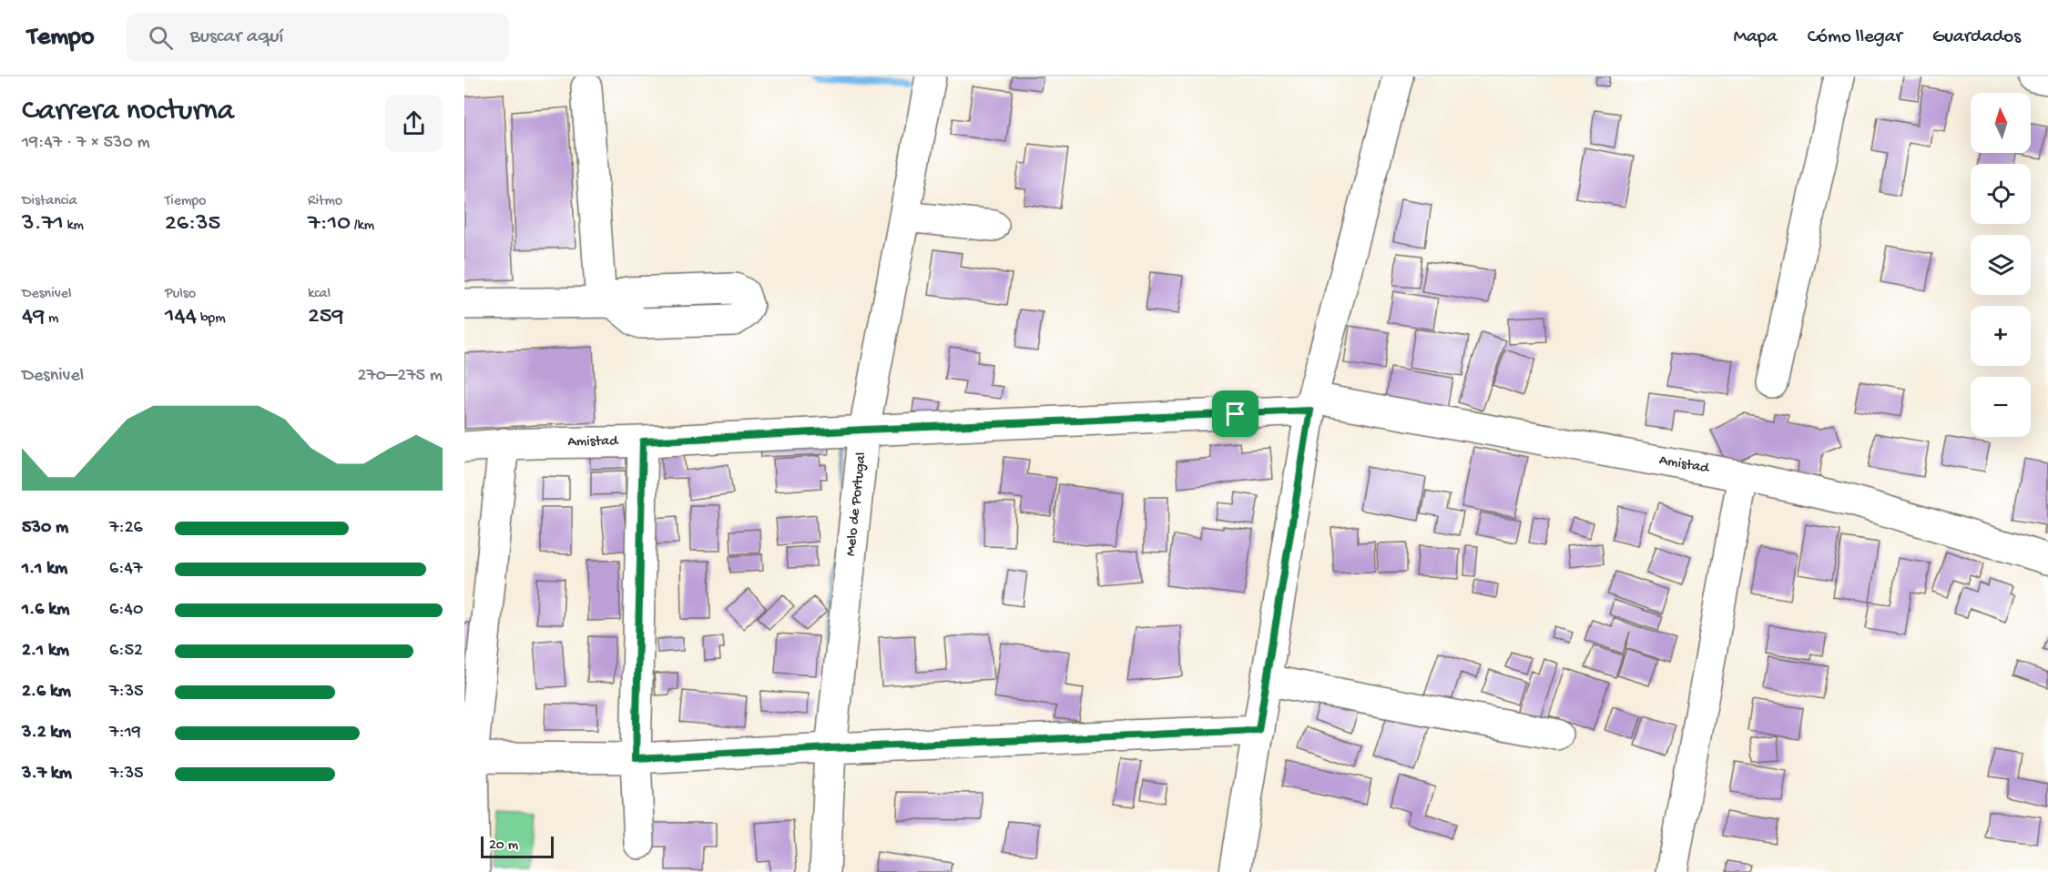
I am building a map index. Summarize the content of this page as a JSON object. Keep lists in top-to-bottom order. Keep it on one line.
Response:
{"streets":{"street":["Amistad","Melo de Portugal"]},"crossings":[["Amistad","Melo de Portugal"]],"scale_bar":"20 m","north":"top","page":{"header":"Tempo","search":"Buscar aquí","nav":["Mapa","Cómo llegar","Guardados"],"heading":["Carrera nocturna","19:47 · 7 × 530 m"],"map_buttons":["+","−"],"stats":[["Distancia","3.71 km"],["Tiempo","26:35"],["Ritmo","7:10 /km"],["Desnivel","49 m"],["Pulso","144 bpm"],["kcal","259"]],"chart":["Desnivel","270–275 m"],"list":[{"name":"530 m","note":"7:26"},{"name":"1.1 km","note":"6:47"},{"name":"1.6 km","note":"6:40"},{"name":"2.1 km","note":"6:52"},{"name":"2.6 km","note":"7:35"},{"name":"3.2 km","note":"7:19"},{"name":"3.7 km","note":"7:35"}],"scale":"20 m"}}
